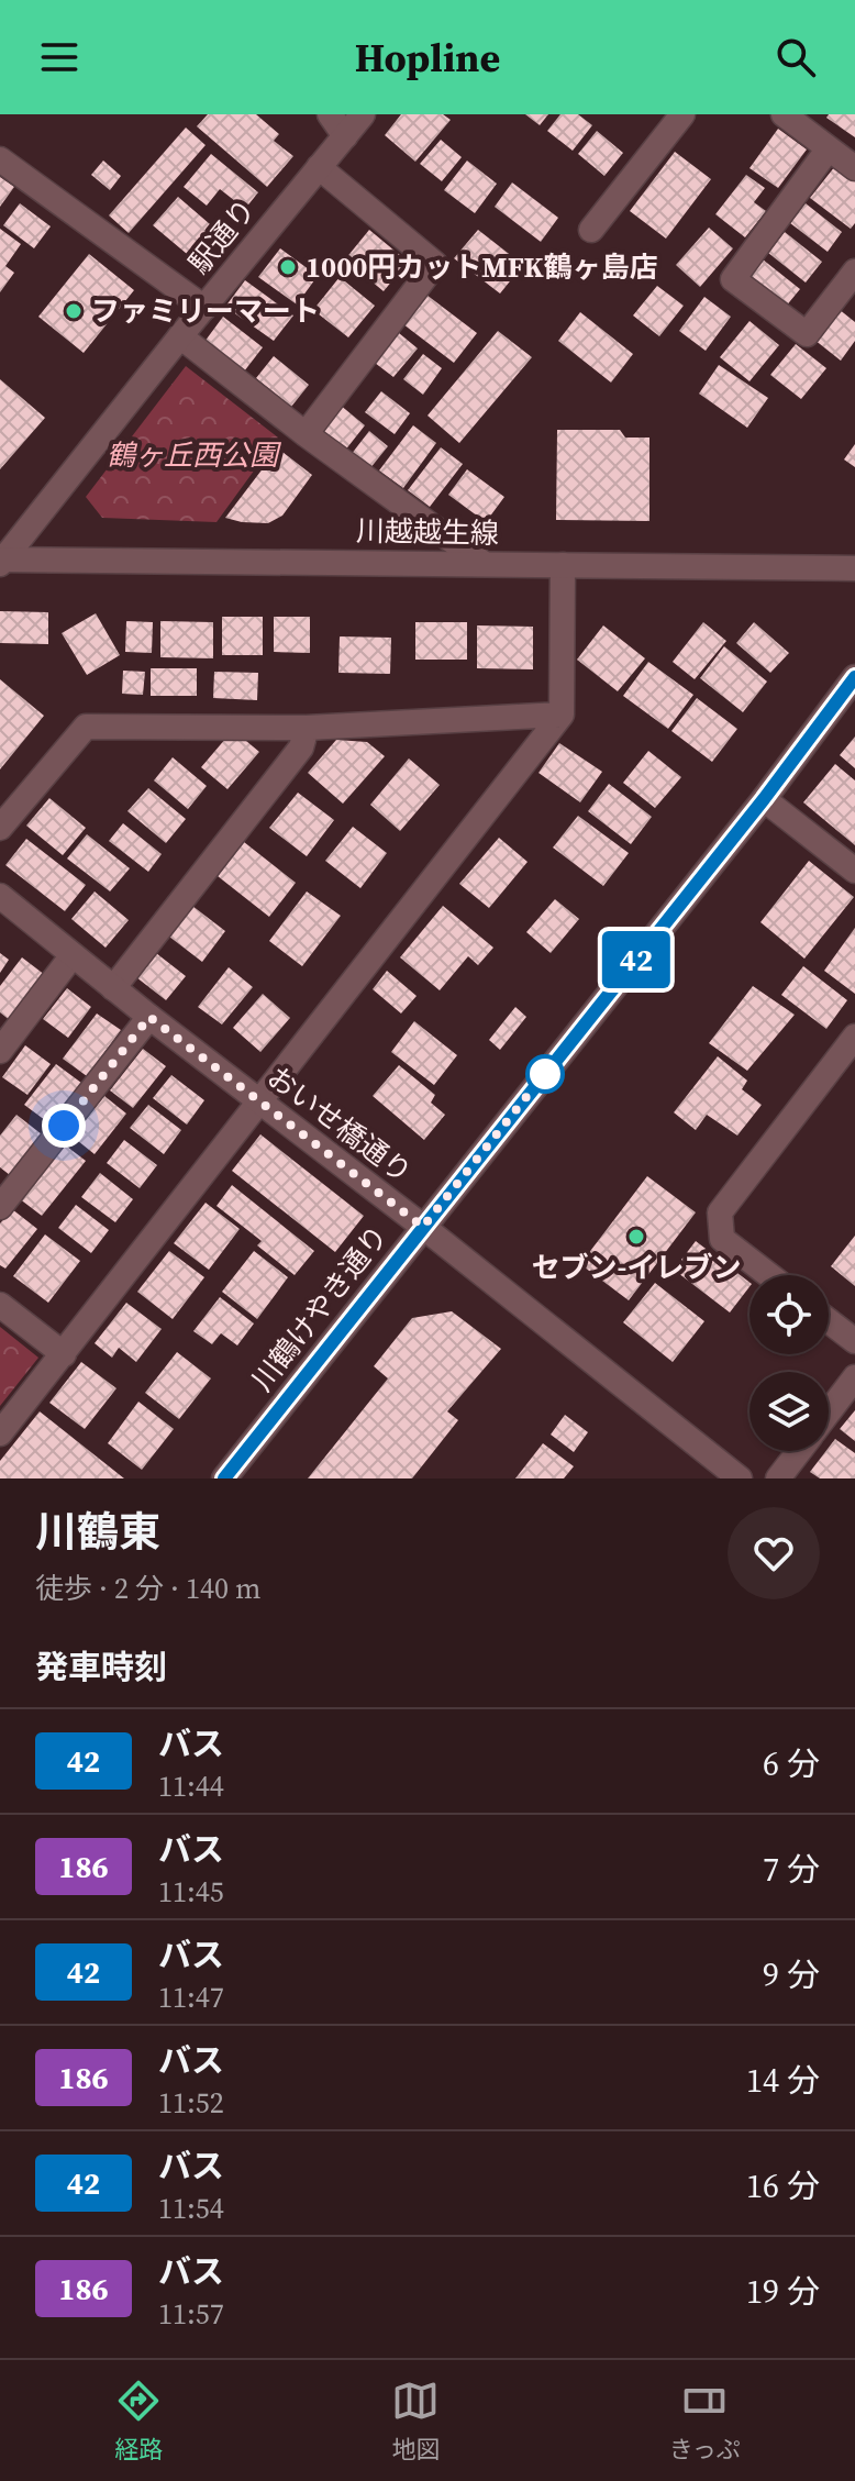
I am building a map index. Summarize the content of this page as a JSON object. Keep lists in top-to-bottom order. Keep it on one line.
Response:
{"streets":{"street":["駅通り","川越越生線","おいせ橋通り","川鶴けやき通り"]},"crossings":[["駅通り","川越越生線"],["おいせ橋通り","川鶴けやき通り"]],"parks":["鶴ヶ丘西公園"],"places":["1000円カットMFK鶴ヶ島店","ファミリーマート","セブン-イレブン"],"lines":["bus line 42"],"page":{"header":"Hopline","on_map":"42","heading":[["川鶴東","徒歩 · 2 分 · 140 m"],"発車時刻"],"list":[{"mark":"42","name":"バス","note":"11:44","value":"6 分"},{"mark":"186","name":"バス","note":"11:45","value":"7 分"},{"mark":"42","name":"バス","note":"11:47","value":"9 分"},{"mark":"186","name":"バス","note":"11:52","value":"14 分"},{"mark":"42","name":"バス","note":"11:54","value":"16 分"},{"mark":"186","name":"バス","note":"11:57","value":"19 分"}],"tabs":["経路","地図","きっぷ"]}}
